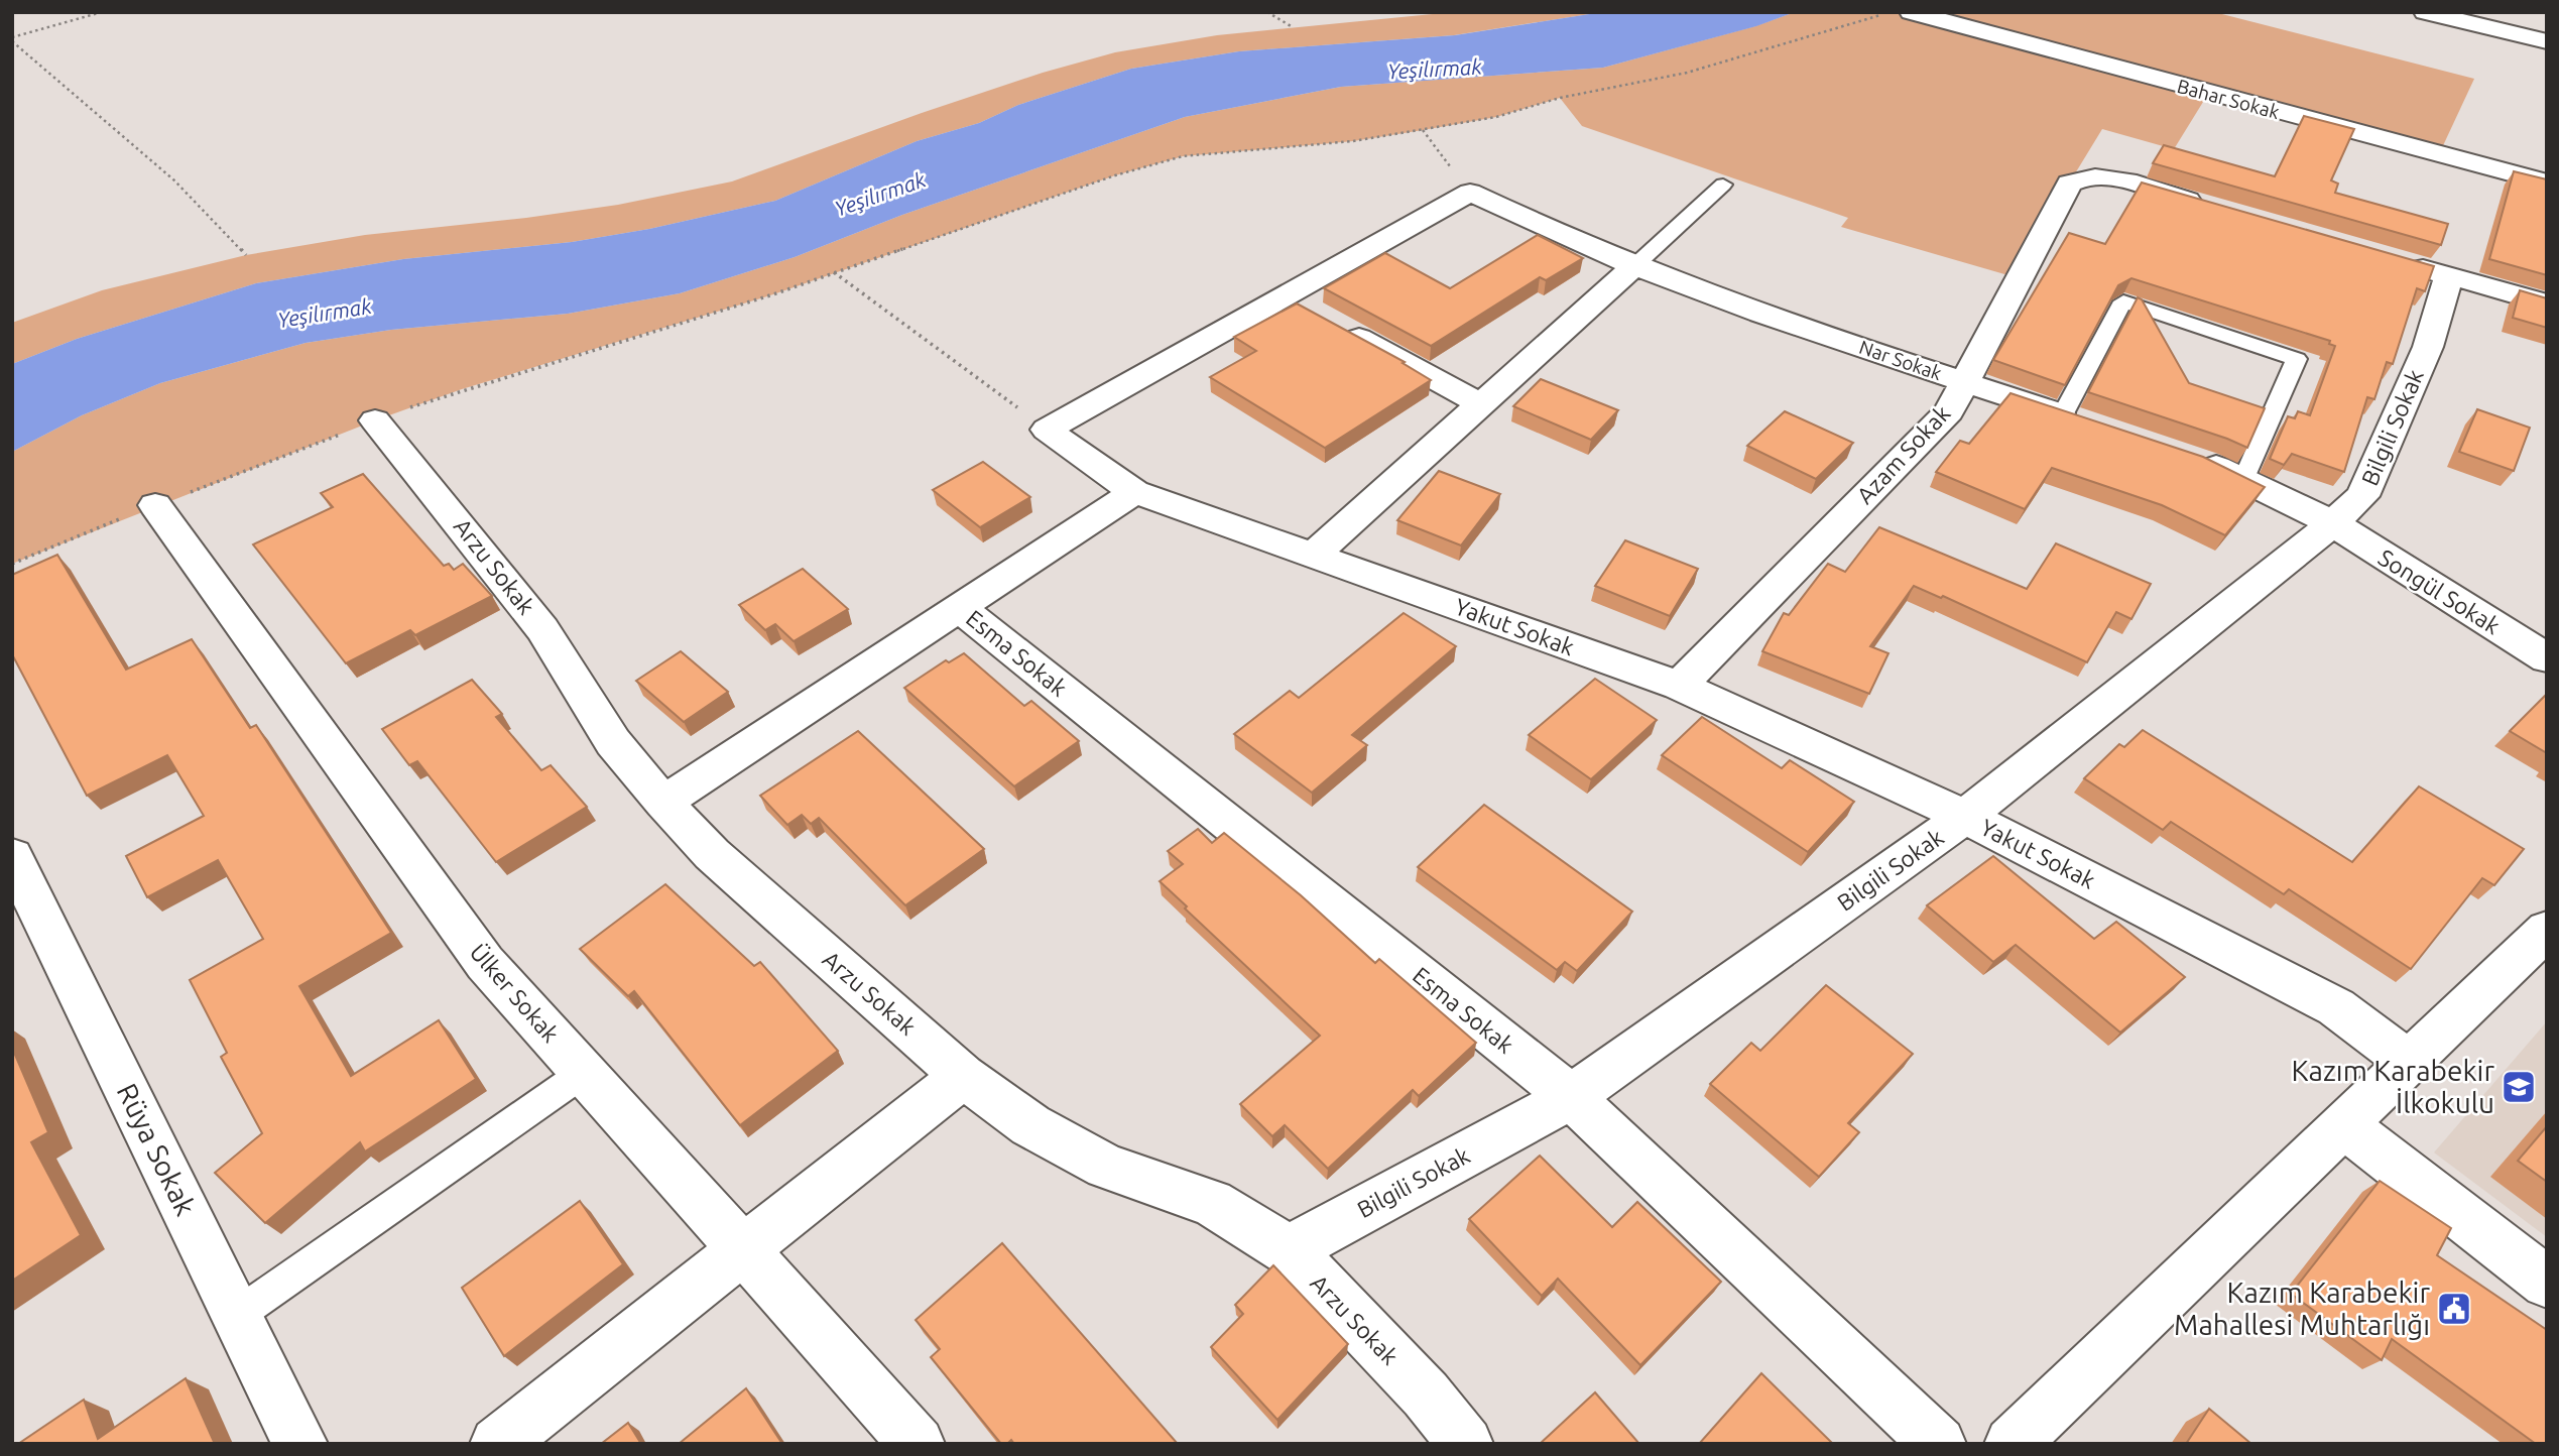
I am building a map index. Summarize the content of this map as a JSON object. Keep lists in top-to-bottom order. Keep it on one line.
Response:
{"streets":{"street":["Bahar Sokak","Nar Sokak","Bilgili Sokak","Azam Sokak","Arzu Sokak","Songül Sokak","Yakut Sokak","Esma Sokak","Ülker Sokak","Rüya Sokak"]},"crossings":[["Nar Sokak","Azam Sokak"],["Bilgili Sokak","Arzu Sokak"],["Bilgili Sokak","Songül Sokak"],["Bilgili Sokak","Yakut Sokak"],["Bilgili Sokak","Esma Sokak"],["Azam Sokak","Yakut Sokak"]],"water":["Yeşilırmak"],"places":{"school or university":["Kazım Karabekir İlkokulu"],"public building":["Kazım Karabekir Mahallesi Muhtarlığı"]}}
